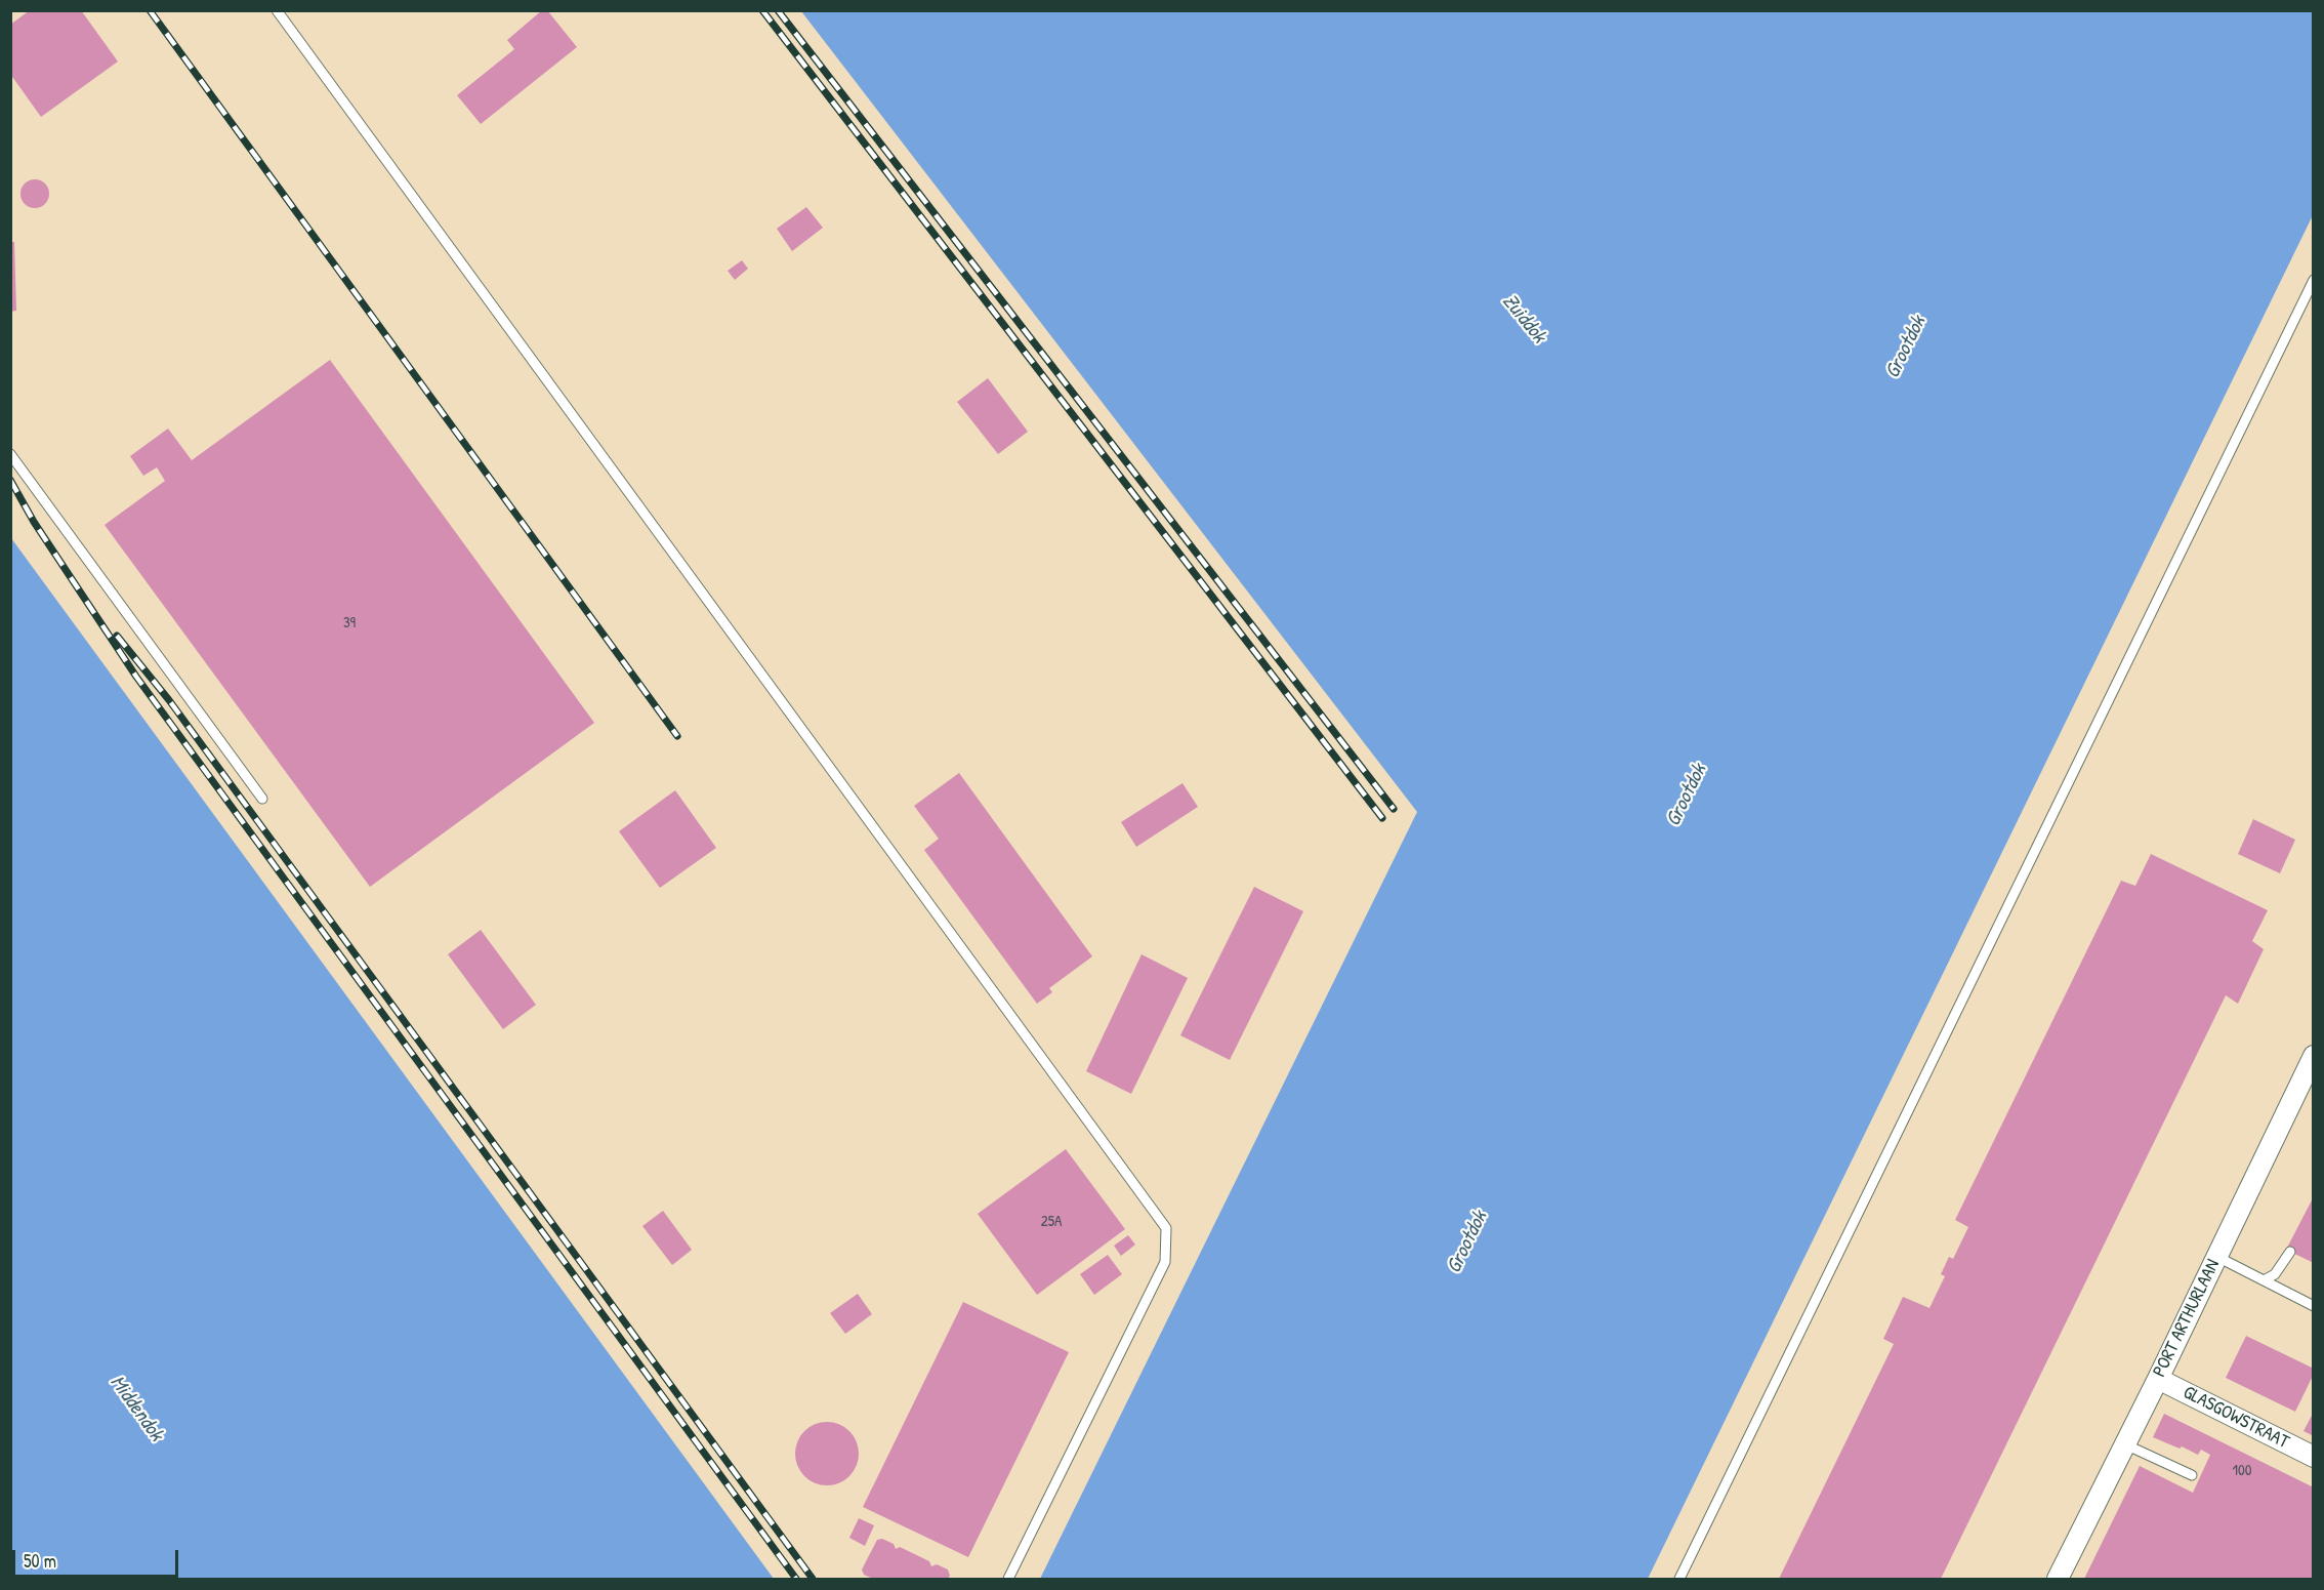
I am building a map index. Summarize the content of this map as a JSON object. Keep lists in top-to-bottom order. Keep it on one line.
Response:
{"streets":{"street":["PORT ARTHURLAAN","GLASGOWSTRAAT"]},"crossings":[["PORT ARTHURLAAN","GLASGOWSTRAAT"]],"water":["Zuiddok","Grootdok","Middendok"],"house_numbers":["39","25A","100"],"scale_bar":"50 m"}
